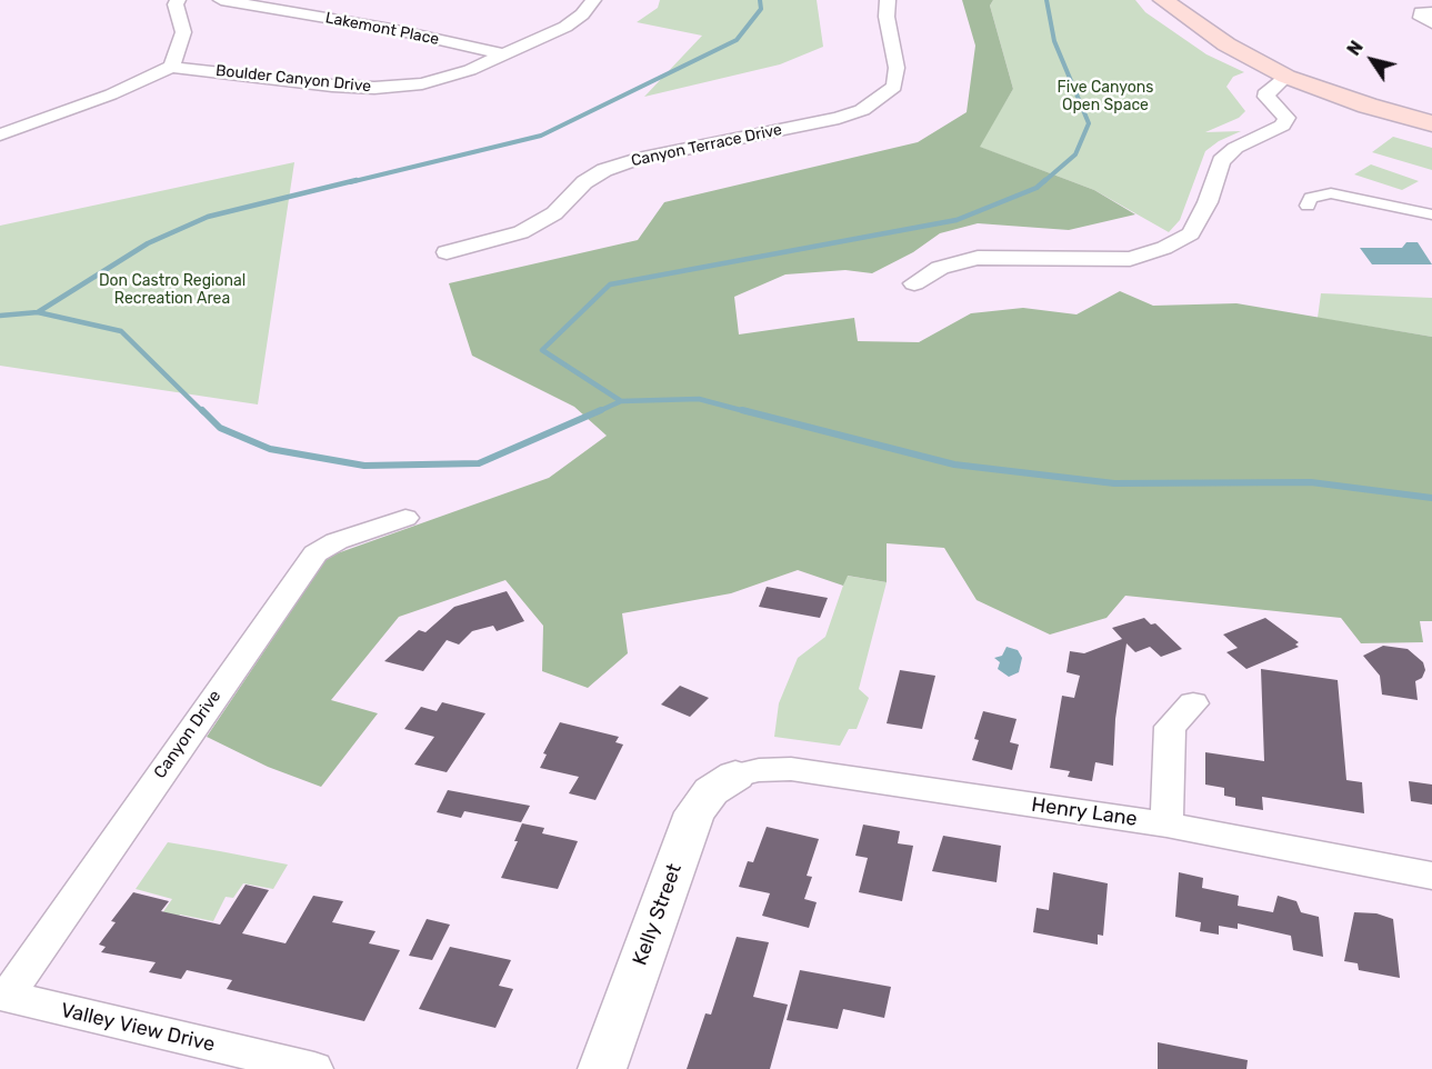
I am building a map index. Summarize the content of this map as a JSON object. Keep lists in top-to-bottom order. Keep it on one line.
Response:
{"streets":{"street":["Lakemont Place","Boulder Canyon Drive","Canyon Terrace Drive","Canyon Drive","Henry Lane","Kelly Street","Valley View Drive"]},"crossings":[["Lakemont Place","Boulder Canyon Drive"],["Canyon Drive","Valley View Drive"],["Henry Lane","Kelly Street"]],"parks":["Five Canyons Open Space","Don Castro Regional Recreation Area"],"north":"top left"}
